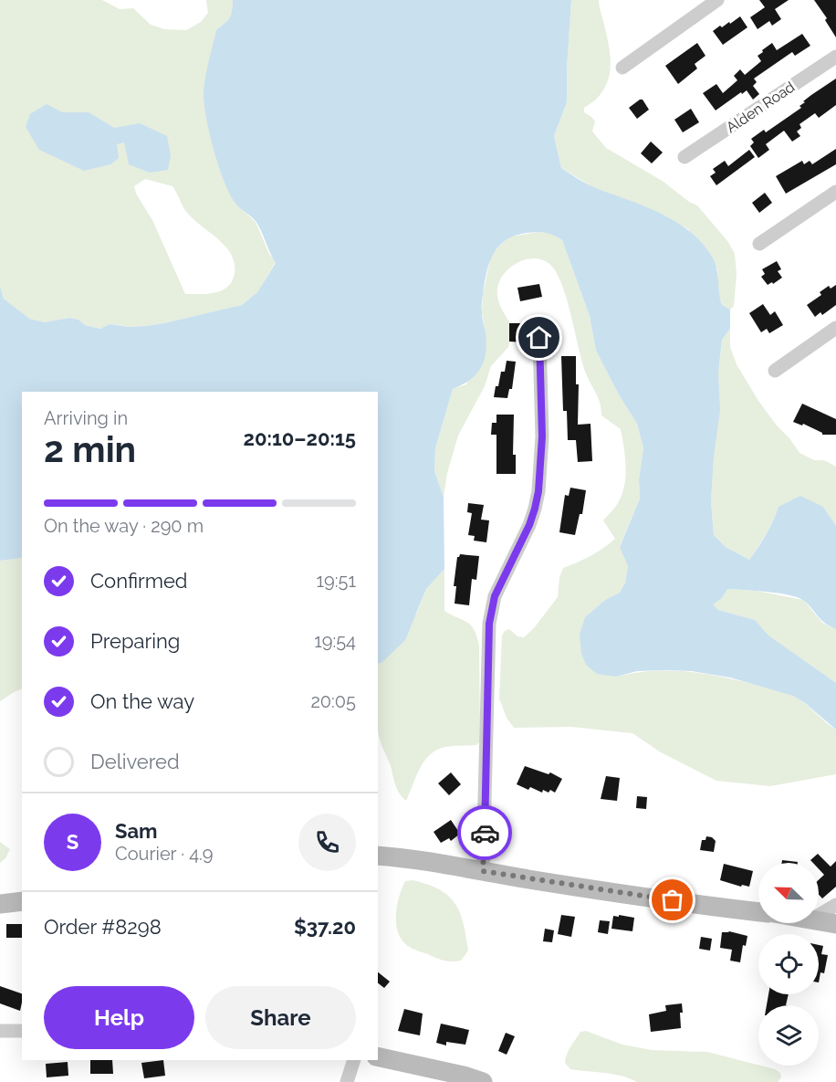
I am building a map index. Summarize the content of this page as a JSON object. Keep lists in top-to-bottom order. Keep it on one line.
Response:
{"streets":{"street":["Alden Road"]},"north":"top left","page":{"heading":["2 min","Arriving in","20:10–20:15"],"panel":["Sam","Courier · 4.9","Order #8298","$37.20"],"bar":"On the way · 290 m","list":[["Confirmed","19:51"],["Preparing","19:54"],["On the way","20:05"],"Delivered"],"round":"S","buttons":["Help","Share"]}}
